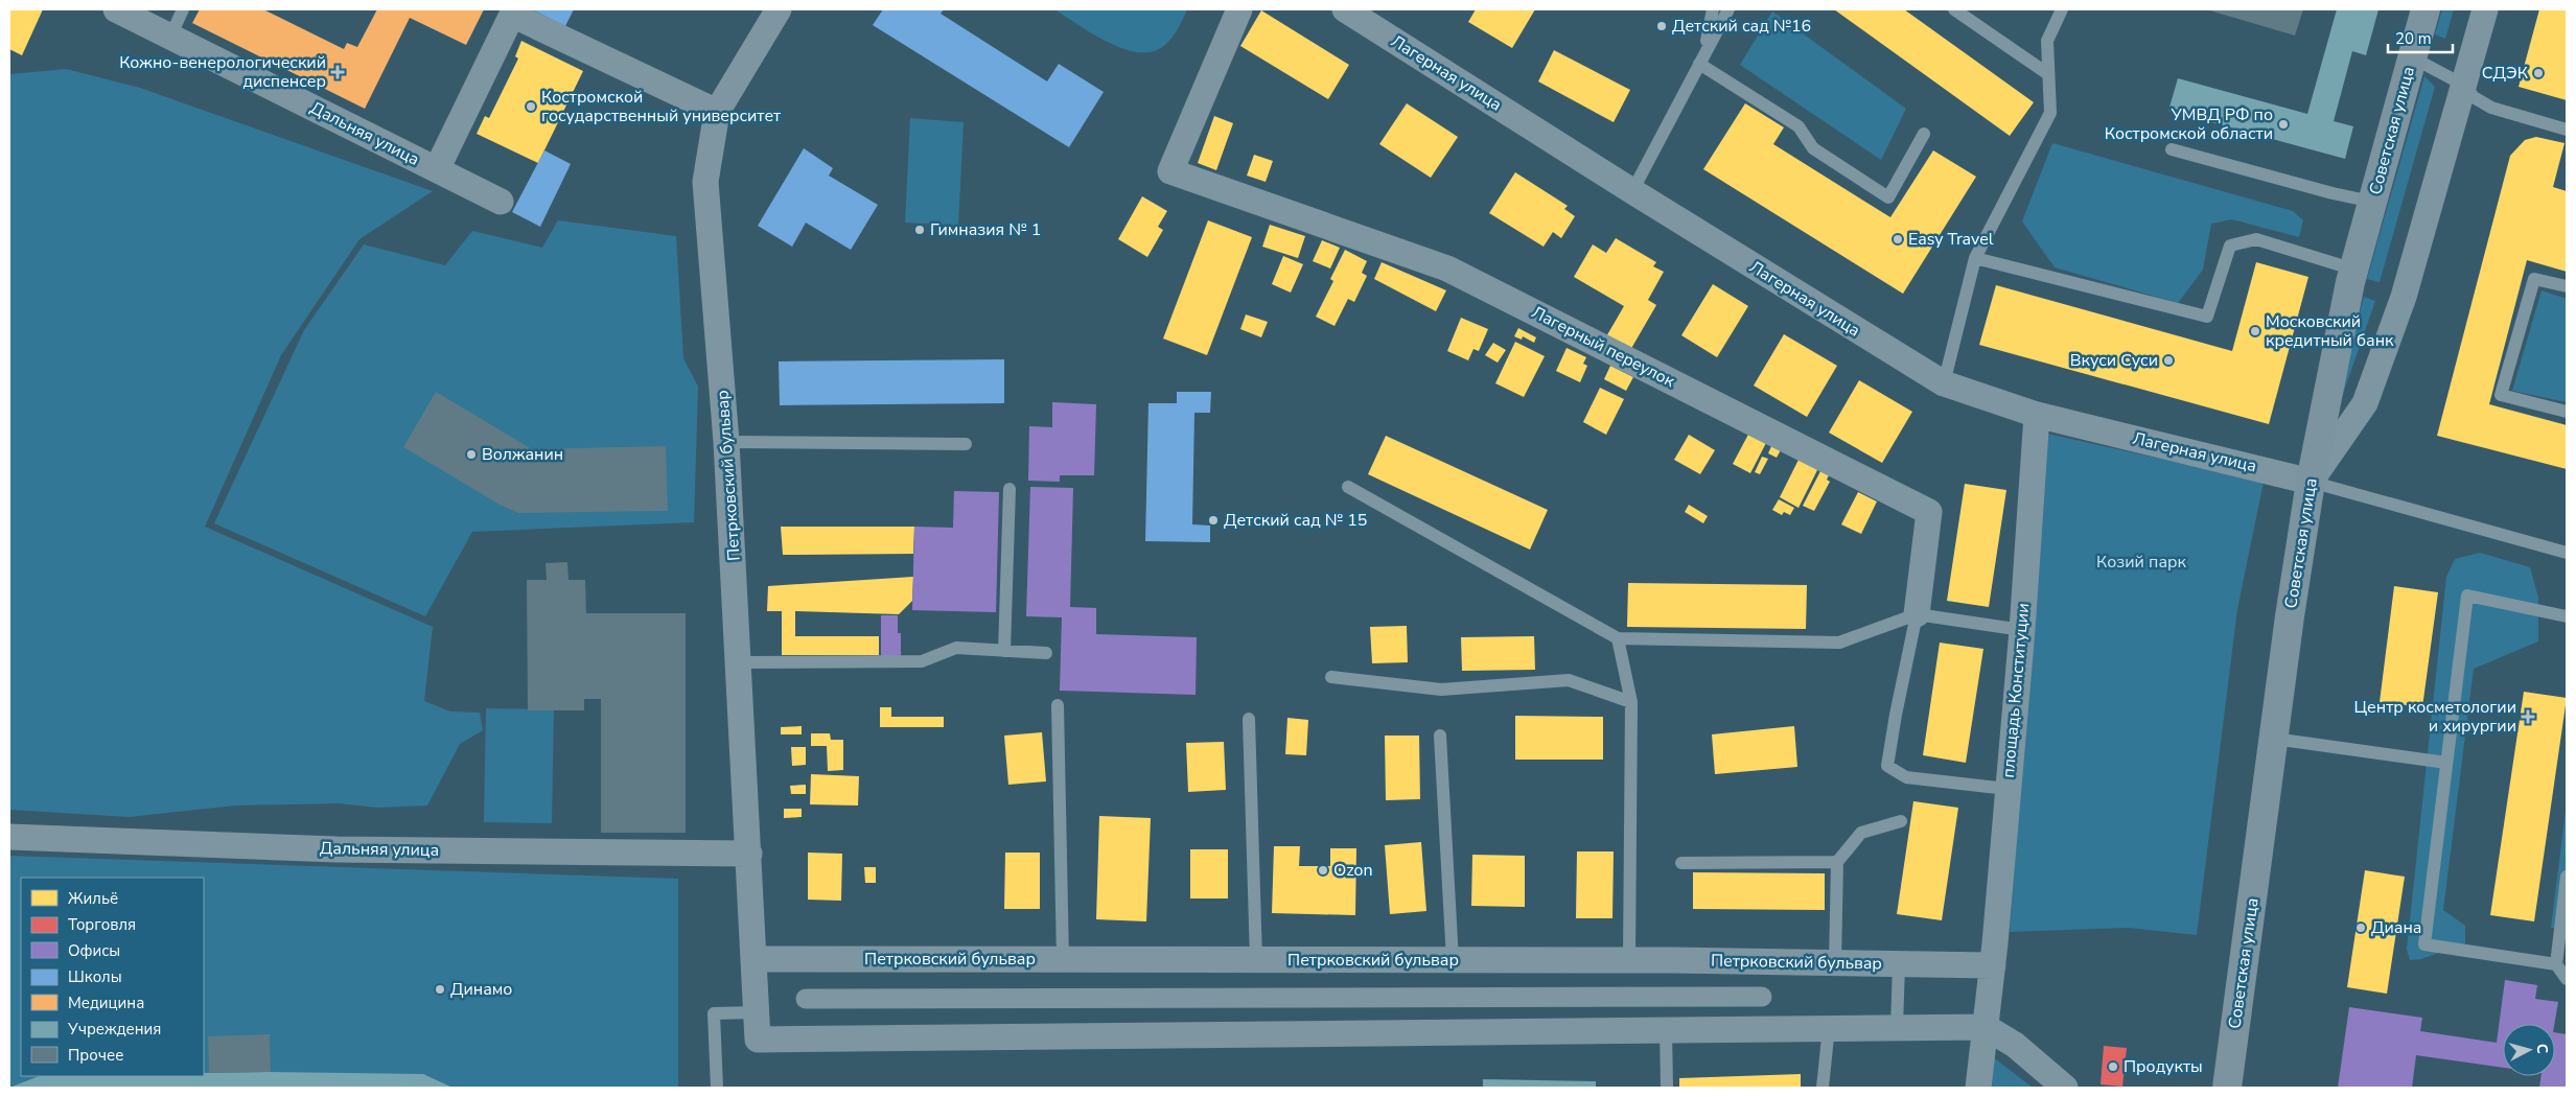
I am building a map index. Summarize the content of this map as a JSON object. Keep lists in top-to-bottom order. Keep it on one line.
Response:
{"streets":{"main road":["Советская улица"],"street":["Лагерная улица","Дальняя улица","Лагерный переулок","Петрковский бульвар","площадь Конституции"]},"crossings":[["Лагерная улица","Советская улица"],["Лагерная улица","площадь Конституции"],["Дальняя улица","Петрковский бульвар"],["Петрковский бульвар","площадь Конституции"]],"parks":["Козий парк"],"places":{"other":["Детский сад №16","СДЭК","Костромской государственный университет","УМВД РФ по Костромской области","Гимназия № 1","Easy Travel","Московский кредитный банк","Вкуси Суси","Волжанин","Детский сад № 15","Ozon","Диана","Динамо","Продукты"],"health":["Кожно-венерологический диспенсер","Центр косметологии и хирургии"]},"legend":["Жильё","Торговля","Офисы","Школы","Медицина","Учреждения","Прочее"],"scale_bar":"20 m","north":"right"}
